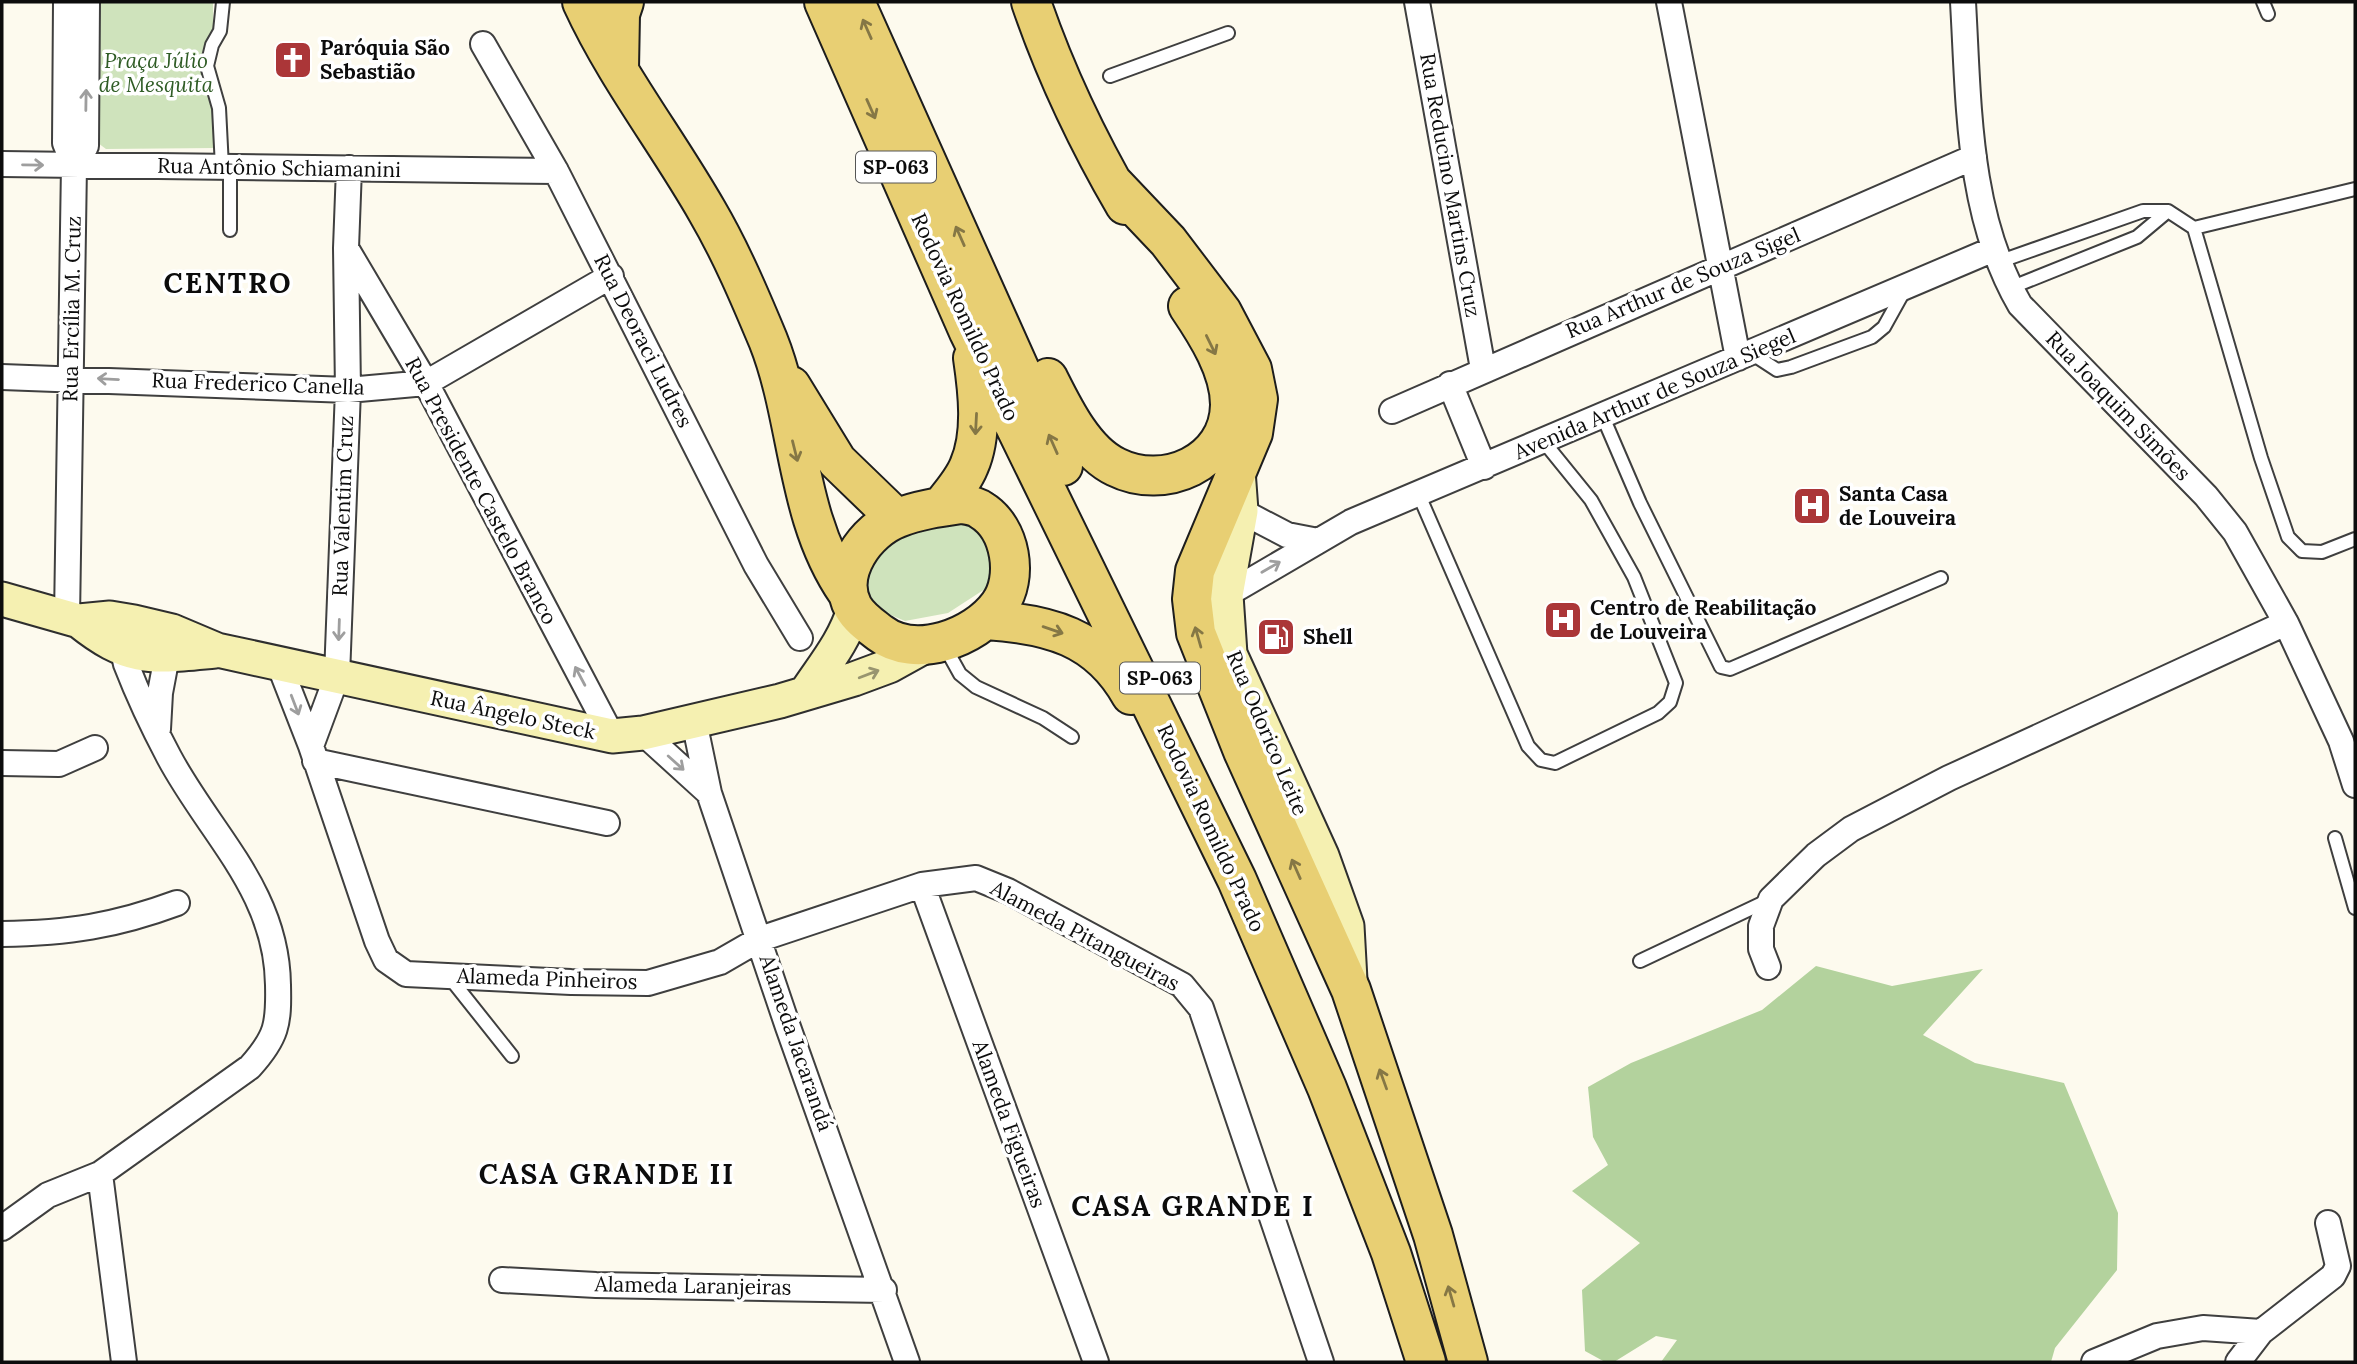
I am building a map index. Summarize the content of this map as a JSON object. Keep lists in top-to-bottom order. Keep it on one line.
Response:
{"streets":{"main road":["SP-063","Rodovia Romildo Prado","Rua Ângelo Steck","Rua Odorico Leite"],"street":["Rua Antônio Schiamanini","Rua Reducino Martins Cruz","Rua Arthur de Souza Sigel","Rua Ercília M. Cruz","Rua Deoraci Ludres","Rua Frederico Canella","Avenida Arthur de Souza Siegel","Rua Joaquim Simões","Rua Presidente Castelo Branco","Rua Valentim Cruz","Alameda Pitangueiras","Alameda Pinheiros","Alameda Jacarandá","Alameda Figueiras","Alameda Laranjeiras"]},"crossings":[["Rua Antônio Schiamanini","Rua Ercília M. Cruz"],["Rua Antônio Schiamanini","Rua Deoraci Ludres"],["Rua Antônio Schiamanini","Rua Valentim Cruz"],["Rua Reducino Martins Cruz","Rua Arthur de Souza Sigel"],["Rua Arthur de Souza Sigel","Rua Joaquim Simões"],["Rua Ercília M. Cruz","Rua Frederico Canella"],["Rua Ercília M. Cruz","Rua Ângelo Steck"],["Rua Deoraci Ludres","Rua Frederico Canella"],["Rua Frederico Canella","Rua Presidente Castelo Branco"],["Rua Frederico Canella","Rua Valentim Cruz"],["Avenida Arthur de Souza Siegel","Rua Joaquim Simões"],["Avenida Arthur de Souza Siegel","Rua Odorico Leite"],["Rua Presidente Castelo Branco","Rua Valentim Cruz"],["Rua Presidente Castelo Branco","Rua Ângelo Steck"],["Rua Presidente Castelo Branco","Alameda Jacarandá"],["Rua Valentim Cruz","Rua Ângelo Steck"],["Rua Ângelo Steck","Alameda Pinheiros"],["Rua Ângelo Steck","Alameda Jacarandá"],["Alameda Pitangueiras","Alameda Pinheiros"],["Alameda Pitangueiras","Alameda Figueiras"],["Alameda Pinheiros","Alameda Jacarandá"],["Alameda Pinheiros","Alameda Figueiras"],["Alameda Jacarandá","Alameda Laranjeiras"]],"one_way":["Rua Frederico Canella","Rua Valentim Cruz"],"districts":["CENTRO","CASA GRANDE II","CASA GRANDE I"],"parks":["Praça Júlio de Mesquita"],"places":{"church":["Paróquia São Sebastião"],"hospital":["Santa Casa de Louveira","Centro de Reabilitação de Louveira"],"fuel station":["Shell"]}}
